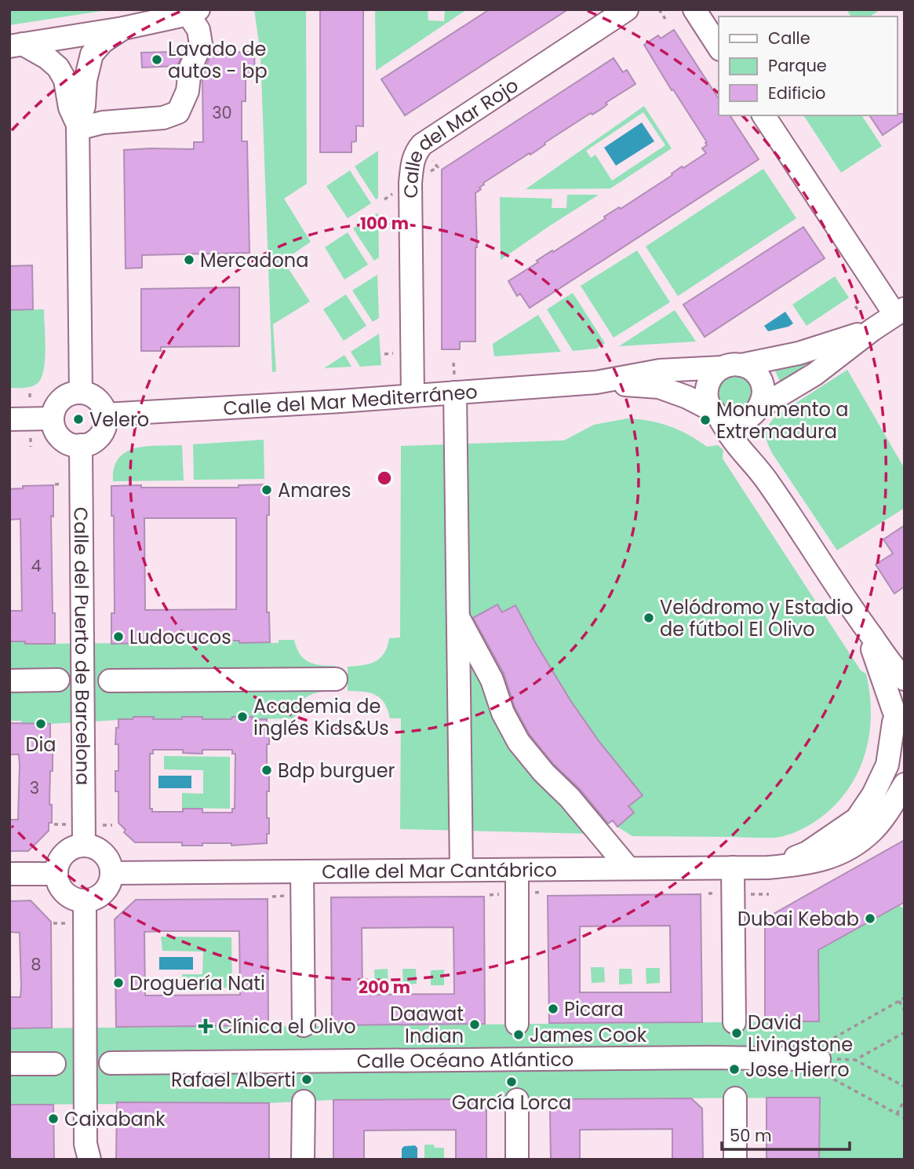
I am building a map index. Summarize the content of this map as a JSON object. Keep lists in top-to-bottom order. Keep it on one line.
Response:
{"streets":{"street":["Calle del Mar Rojo","Calle del Mar Mediterráneo","Calle del Puerto de Barcelona","Calle del Mar Cantábrico","Calle Océano Atlántico"]},"crossings":[["Calle del Mar Rojo","Calle del Mar Mediterráneo"],["Calle del Mar Mediterráneo","Calle del Puerto de Barcelona"],["Calle del Puerto de Barcelona","Calle del Mar Cantábrico"]],"places":{"other":["Lavado de autos - bp","Mercadona","Velero","Monumento a Extremadura","Amares","Velódromo y Estadio de fútbol El Olivo","Ludocucos","Academia de inglés Kids&Us","Dia","Bdp burguer","Dubai Kebab","Droguería Nati","Picara","Daawat Indian","David Livingstone","James Cook","Jose Hierro","Rafael Alberti","García Lorca","Caixabank"],"health":["Clínica el Olivo"]},"house_numbers":["30","4","3","8"],"legend":["Calle","Parque","Edificio"],"scale_bar":"50 m","rings":["100 m","200 m"]}
